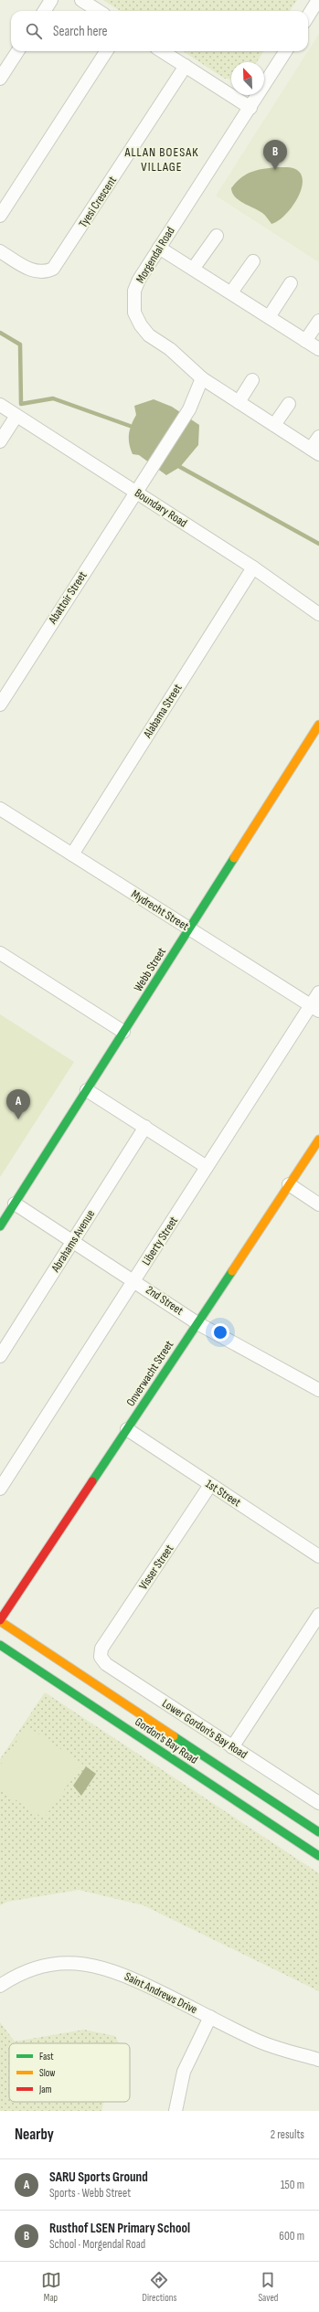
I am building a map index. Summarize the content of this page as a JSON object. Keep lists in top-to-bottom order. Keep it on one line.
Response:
{"streets":{"street":["Tyesi Crescent","Morgendal Road","Boundary Road","Abattoir Street","Alabama Street","Mydrecht Street","Webb Street","Abrahams Avenue","Liberty Street","2nd Street","Onverwacht Street","1st Street","Visser Street","Lower Gordon's Bay Road","Gordon's Bay Road","Saint Andrews Drive"]},"crossings":[["Boundary Road","Abattoir Street"],["Boundary Road","Alabama Street"],["Alabama Street","Mydrecht Street"],["Mydrecht Street","Webb Street"],["Mydrecht Street","Liberty Street"],["Webb Street","2nd Street"],["Abrahams Avenue","2nd Street"],["Liberty Street","2nd Street"],["2nd Street","Onverwacht Street"],["Onverwacht Street","1st Street"],["Onverwacht Street","Gordon's Bay Road"],["1st Street","Visser Street"],["Visser Street","Lower Gordon's Bay Road"]],"districts":["ALLAN BOESAK VILLAGE"],"legend":["Fast","Slow","Jam"],"north":"top left","page":{"search":"Search here","pins":["B","A"],"heading":["Nearby","2 results"],"list":[{"mark":"A","name":"SARU Sports Ground","note":"Sports · Webb Street","value":"150 m"},{"mark":"B","name":"Rusthof LSEN Primary School","note":"School · Morgendal Road","value":"600 m"}],"nav":["Map","Directions","Saved"]}}
